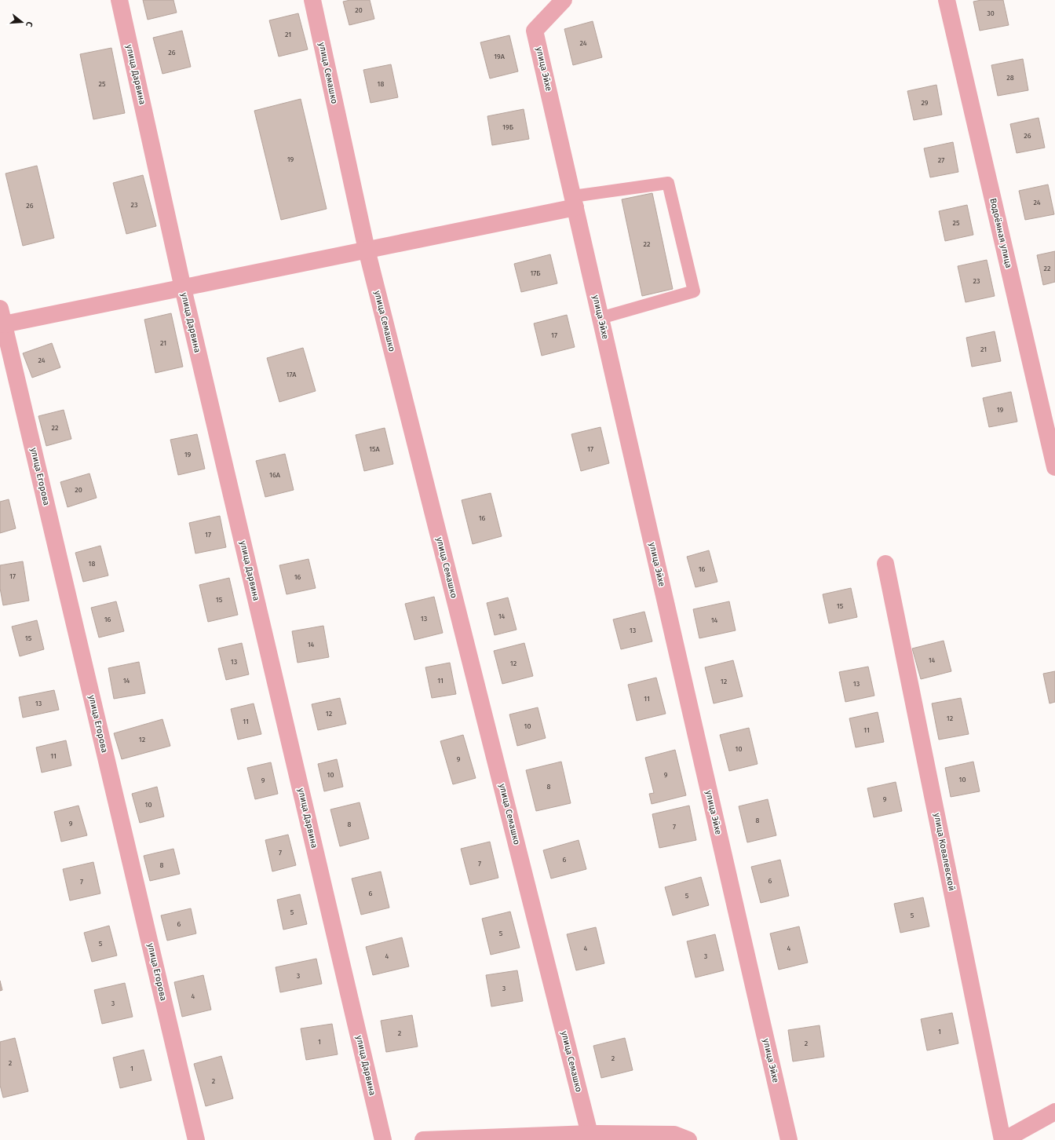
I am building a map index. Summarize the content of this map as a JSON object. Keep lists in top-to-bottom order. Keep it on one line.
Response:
{"streets":{"street":["улица Эйхе","улица Семашко","улица Дарвина","Водоёмная улица","улица Егорова","улица Ковалевской"]},"house_numbers":["20","30","21","24","26","19А","28","25","18","29","19Б","26","19","27","24","23","26","25","22","22","17Б","23","17","21","21","24","17А","19","22","15А","17","19","16А","20","16","17","18","16","17","16","15","15","14","13","16","14","13","15","14","14","13","12","14","11","12","13","11","13","12","12","11","10","11","12","10","11","9","10","9","10","9","8","9","10","8","9","8","7","7","6","7","8","6","7","6","5","5","5","6","5","5","4","4","4","3","3","3","4","3","1","2","1","2","2","2","1","2"],"north":"right"}
